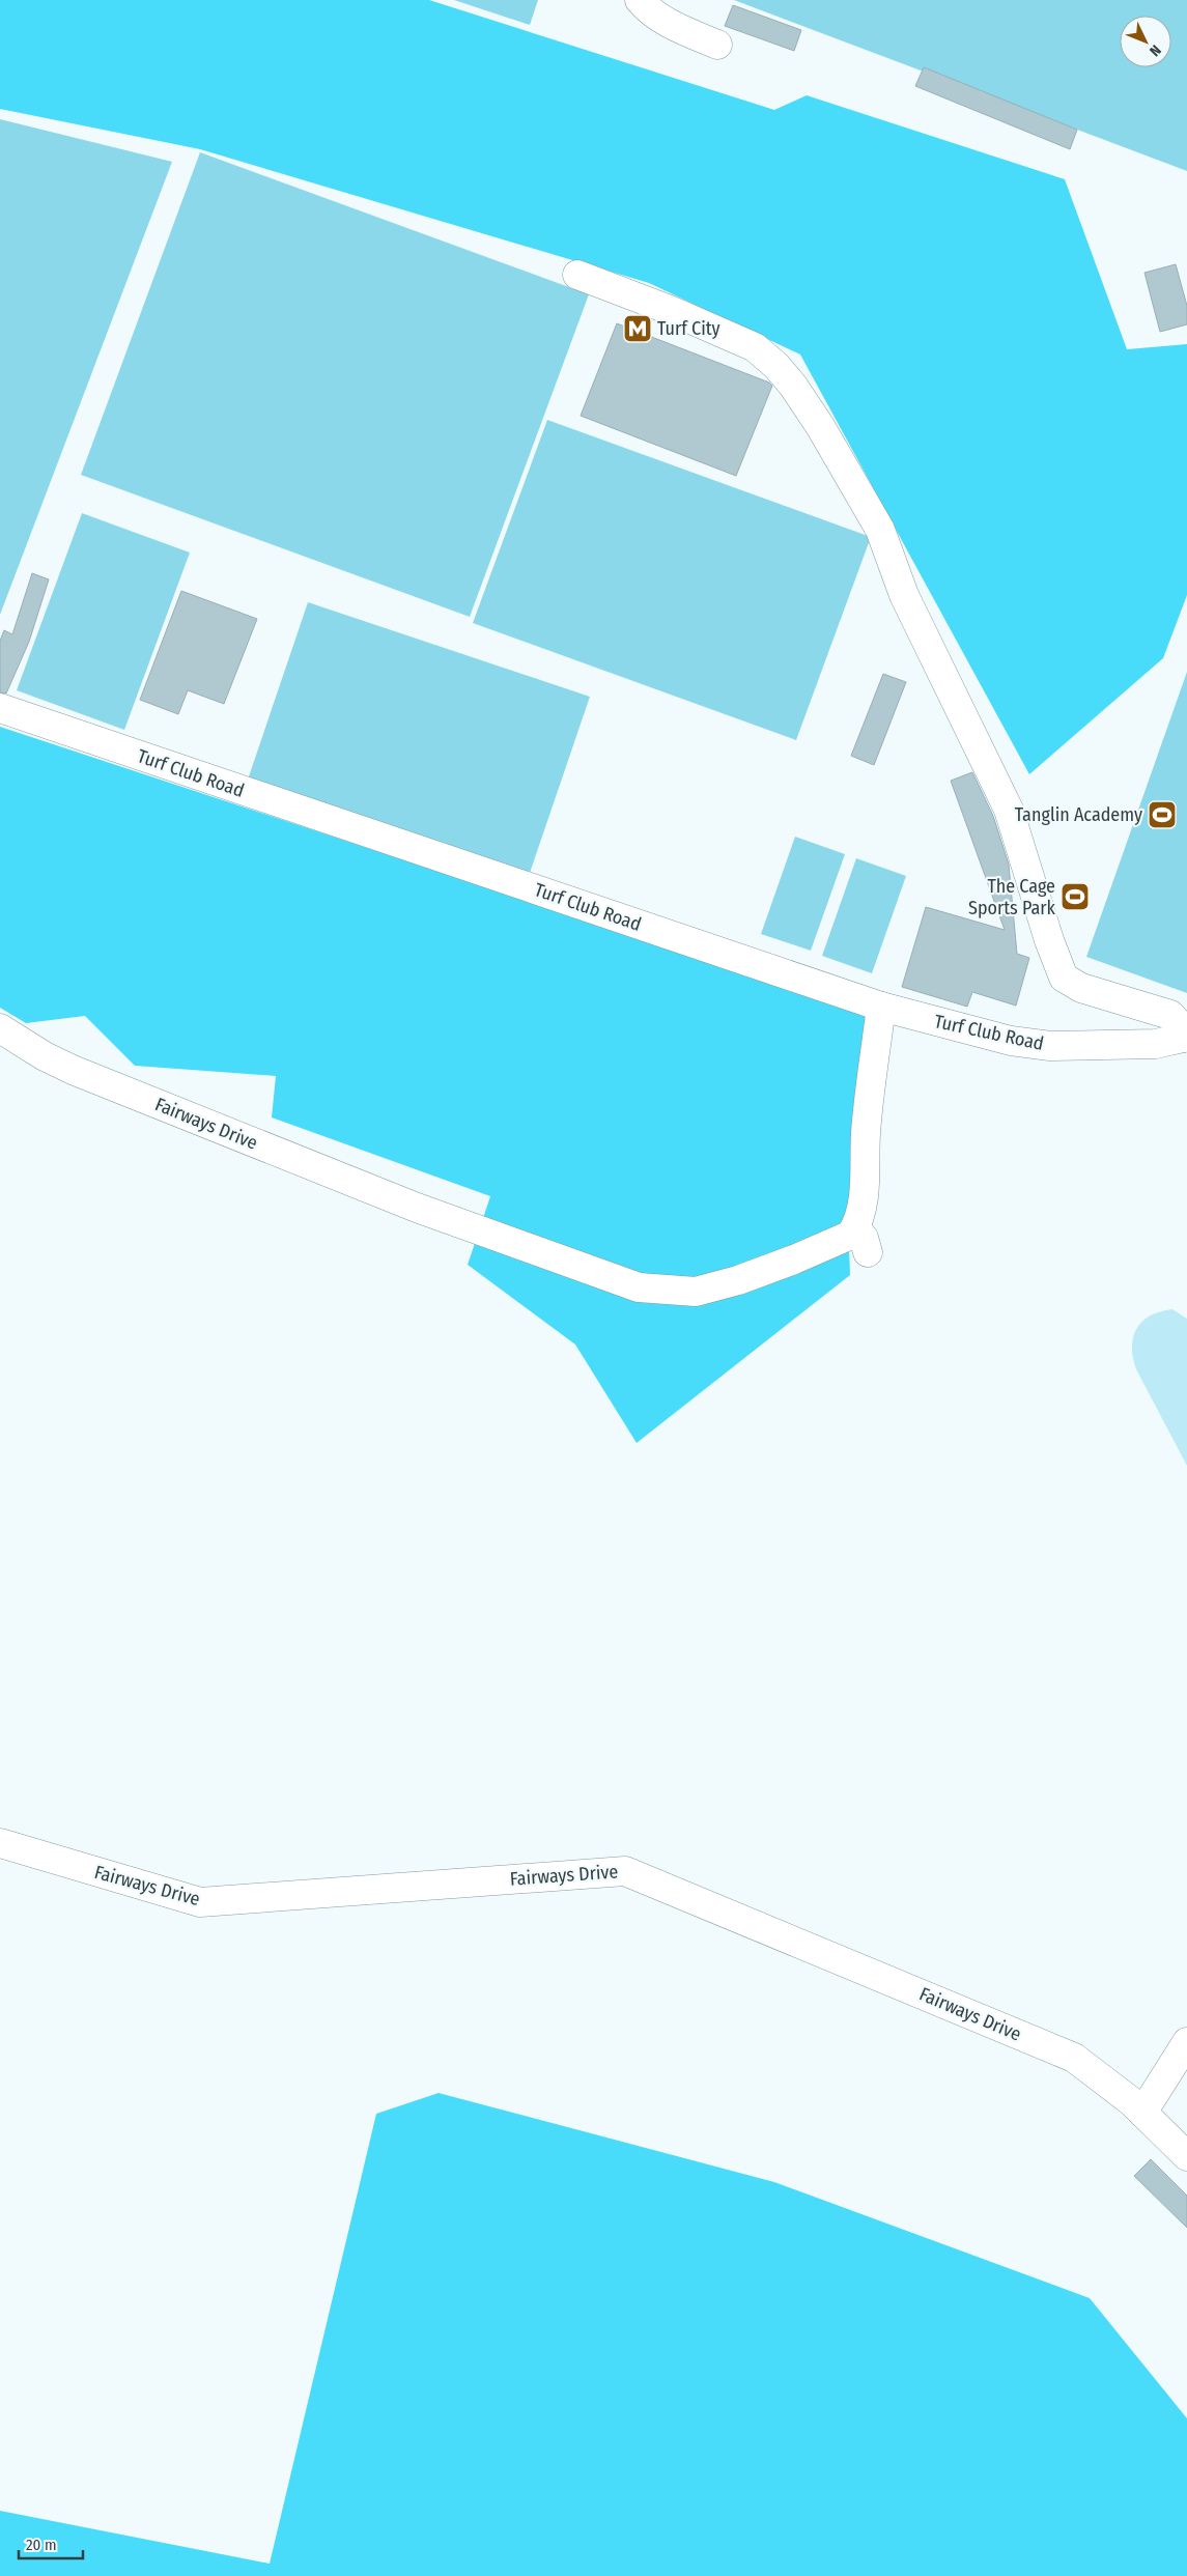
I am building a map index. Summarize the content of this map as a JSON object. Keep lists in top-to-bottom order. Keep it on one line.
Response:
{"streets":{"street":["Turf Club Road","Fairways Drive"]},"crossings":[["Turf Club Road","Fairways Drive"]],"places":{"metro station":["Turf City"],"sports":["Tanglin Academy","The Cage Sports Park"]},"scale_bar":"20 m","north":"bottom right"}
